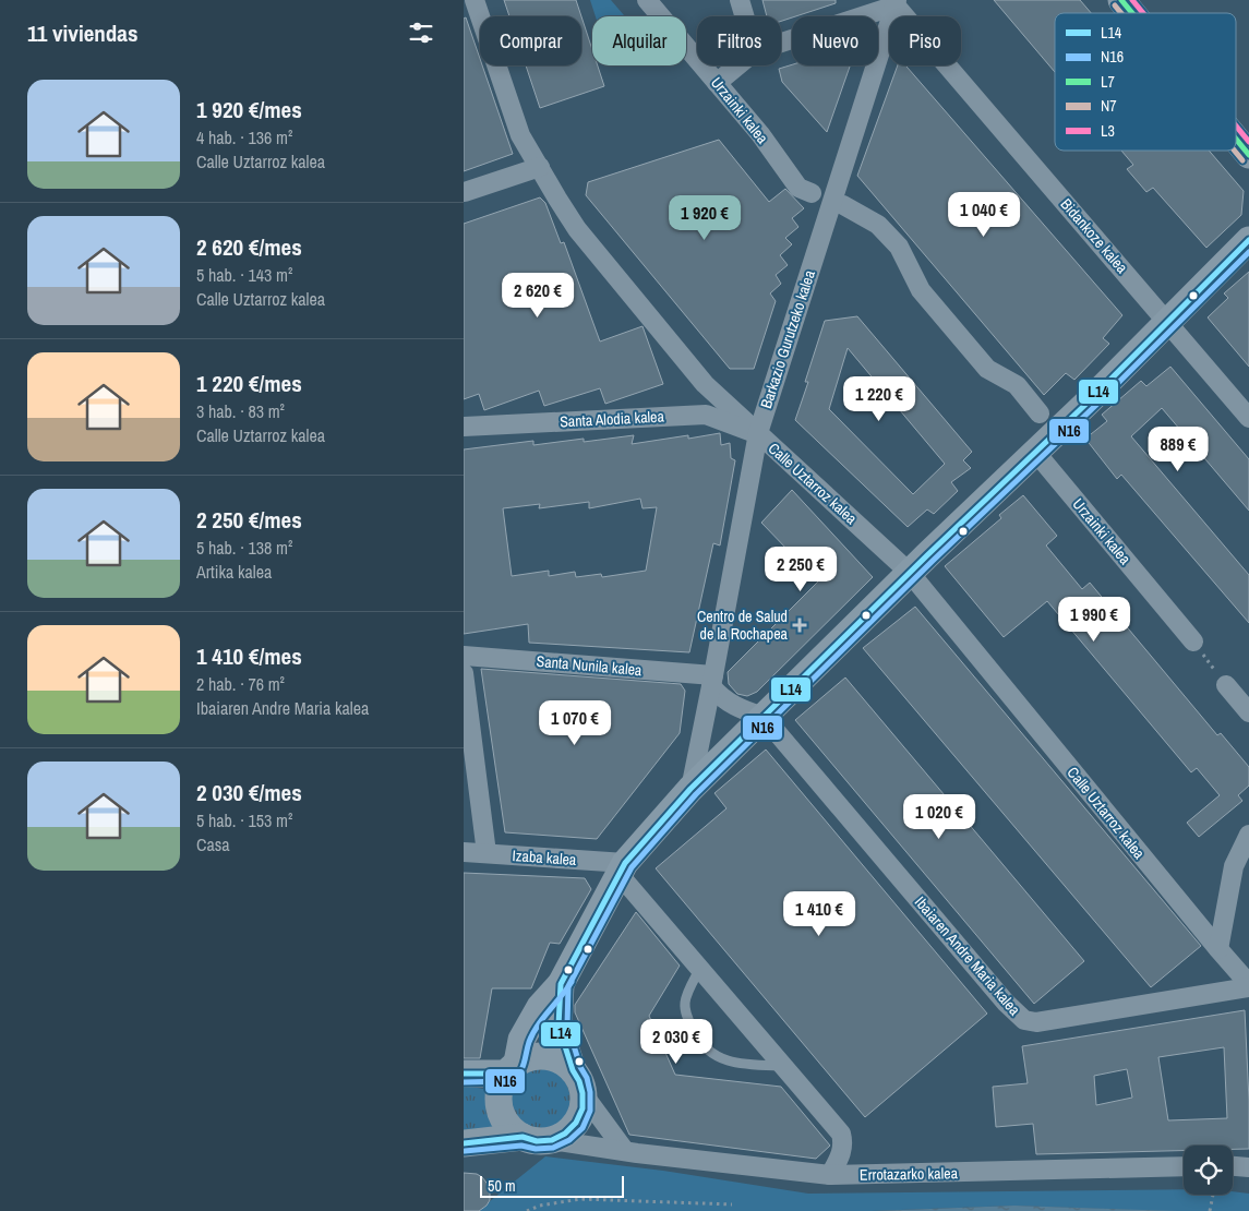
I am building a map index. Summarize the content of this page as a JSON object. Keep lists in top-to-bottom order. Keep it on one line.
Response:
{"streets":{"street":["Urzainki kalea","Bidankoze kalea","Barkazio Gurutzeko kalea","Santa Alodia kalea","Calle Uztarroz kalea","Santa Nunila kalea","Izaba kalea","Ibaiaren Andre Maria kalea","Errotazarko kalea"]},"crossings":[["Bidankoze kalea","Barkazio Gurutzeko kalea"],["Barkazio Gurutzeko kalea","Santa Alodia kalea"],["Barkazio Gurutzeko kalea","Calle Uztarroz kalea"],["Barkazio Gurutzeko kalea","Santa Nunila kalea"],["Santa Alodia kalea","Calle Uztarroz kalea"],["Calle Uztarroz kalea","Ibaiaren Andre Maria kalea"]],"places":{"health":["Centro de Salud de la Rochapea"]},"lines":["transit line L7","transit line L3","transit line N7","transit line L14","transit line N16"],"legend":["L14","N16","L7","N7","L3"],"scale_bar":"50 m","page":{"heading":"11 viviendas","chip":["Comprar","Alquilar","Filtros","Nuevo","Piso"],"list":[{"name":"1 920 €/mes","note":"4 hab. · 136 m² · Calle Uztarroz kalea"},{"name":"2 620 €/mes","note":"5 hab. · 143 m² · Calle Uztarroz kalea"},{"name":"1 220 €/mes","note":"3 hab. · 83 m² · Calle Uztarroz kalea"},{"name":"2 250 €/mes","note":"5 hab. · 138 m² · Artika kalea"},{"name":"1 410 €/mes","note":"2 hab. · 76 m² · Ibaiaren Andre Maria kalea"},{"name":"2 030 €/mes","note":"5 hab. · 153 m² · Casa"}],"price":["1 040 €","1 920 €","2 620 €","1 220 €","889 €","2 250 €","1 990 €","1 070 €","1 020 €","1 410 €","2 030 €"],"scale":"50 m"}}
